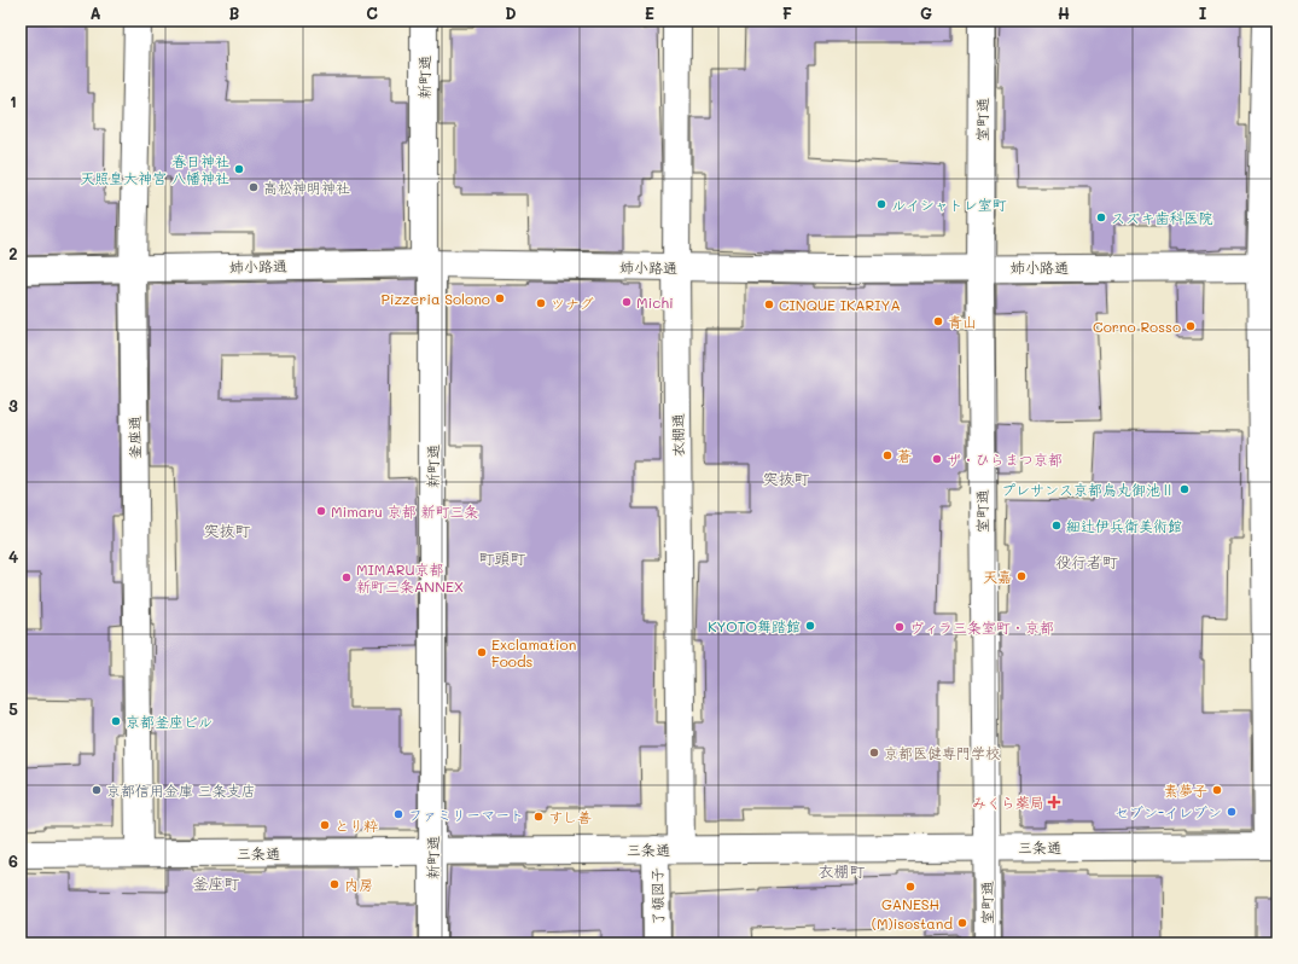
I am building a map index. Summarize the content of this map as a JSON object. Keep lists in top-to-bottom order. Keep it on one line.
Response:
{"streets":{"street":["新町通","室町通","姉小路通","衣棚通","釜座通","三条通","了頓図子"]},"crossings":[["新町通","姉小路通"],["新町通","三条通"],["室町通","姉小路通"],["室町通","三条通"],["姉小路通","衣棚通"],["姉小路通","釜座通"],["衣棚通","三条通"],["衣棚通","了頓図子"],["釜座通","三条通"],["三条通","了頓図子"]],"districts":["突抜町","突抜町","町頭町","役行者町","衣棚町","釜座町"],"places":{"other":["春日神社 天照皇大神宮 八幡神社","高松神明神社","ルイシャトレ室町","スズキ歯科医院","Pizzeria Solono","Michi","ツナグ","CINQUE IKARIYA","青山","Corno Rosso","蒼","ザ・ひらまつ京都","プレサンス京都烏丸御池Ⅱ","Mimaru 京都 新町三条","細辻伊兵衛美術館","天嘉","MIMARU京都 新町三条ANNEX","KYOTO舞踏館","ヴィラ三条室町・京都","Exclamation Foods","京都釜座ビル","京都医健専門学校","京都信用金庫 三条支店","素夢子","セブン-イレブン","ファミリーマート","すし善","とり粋","内房","GANESH","(M)isostand"],"health":["みくら薬局"]},"grid":{"columns":["A","B","C","D","E","F","G","H","I"],"rows":["1","2","3","4","5","6"]}}
